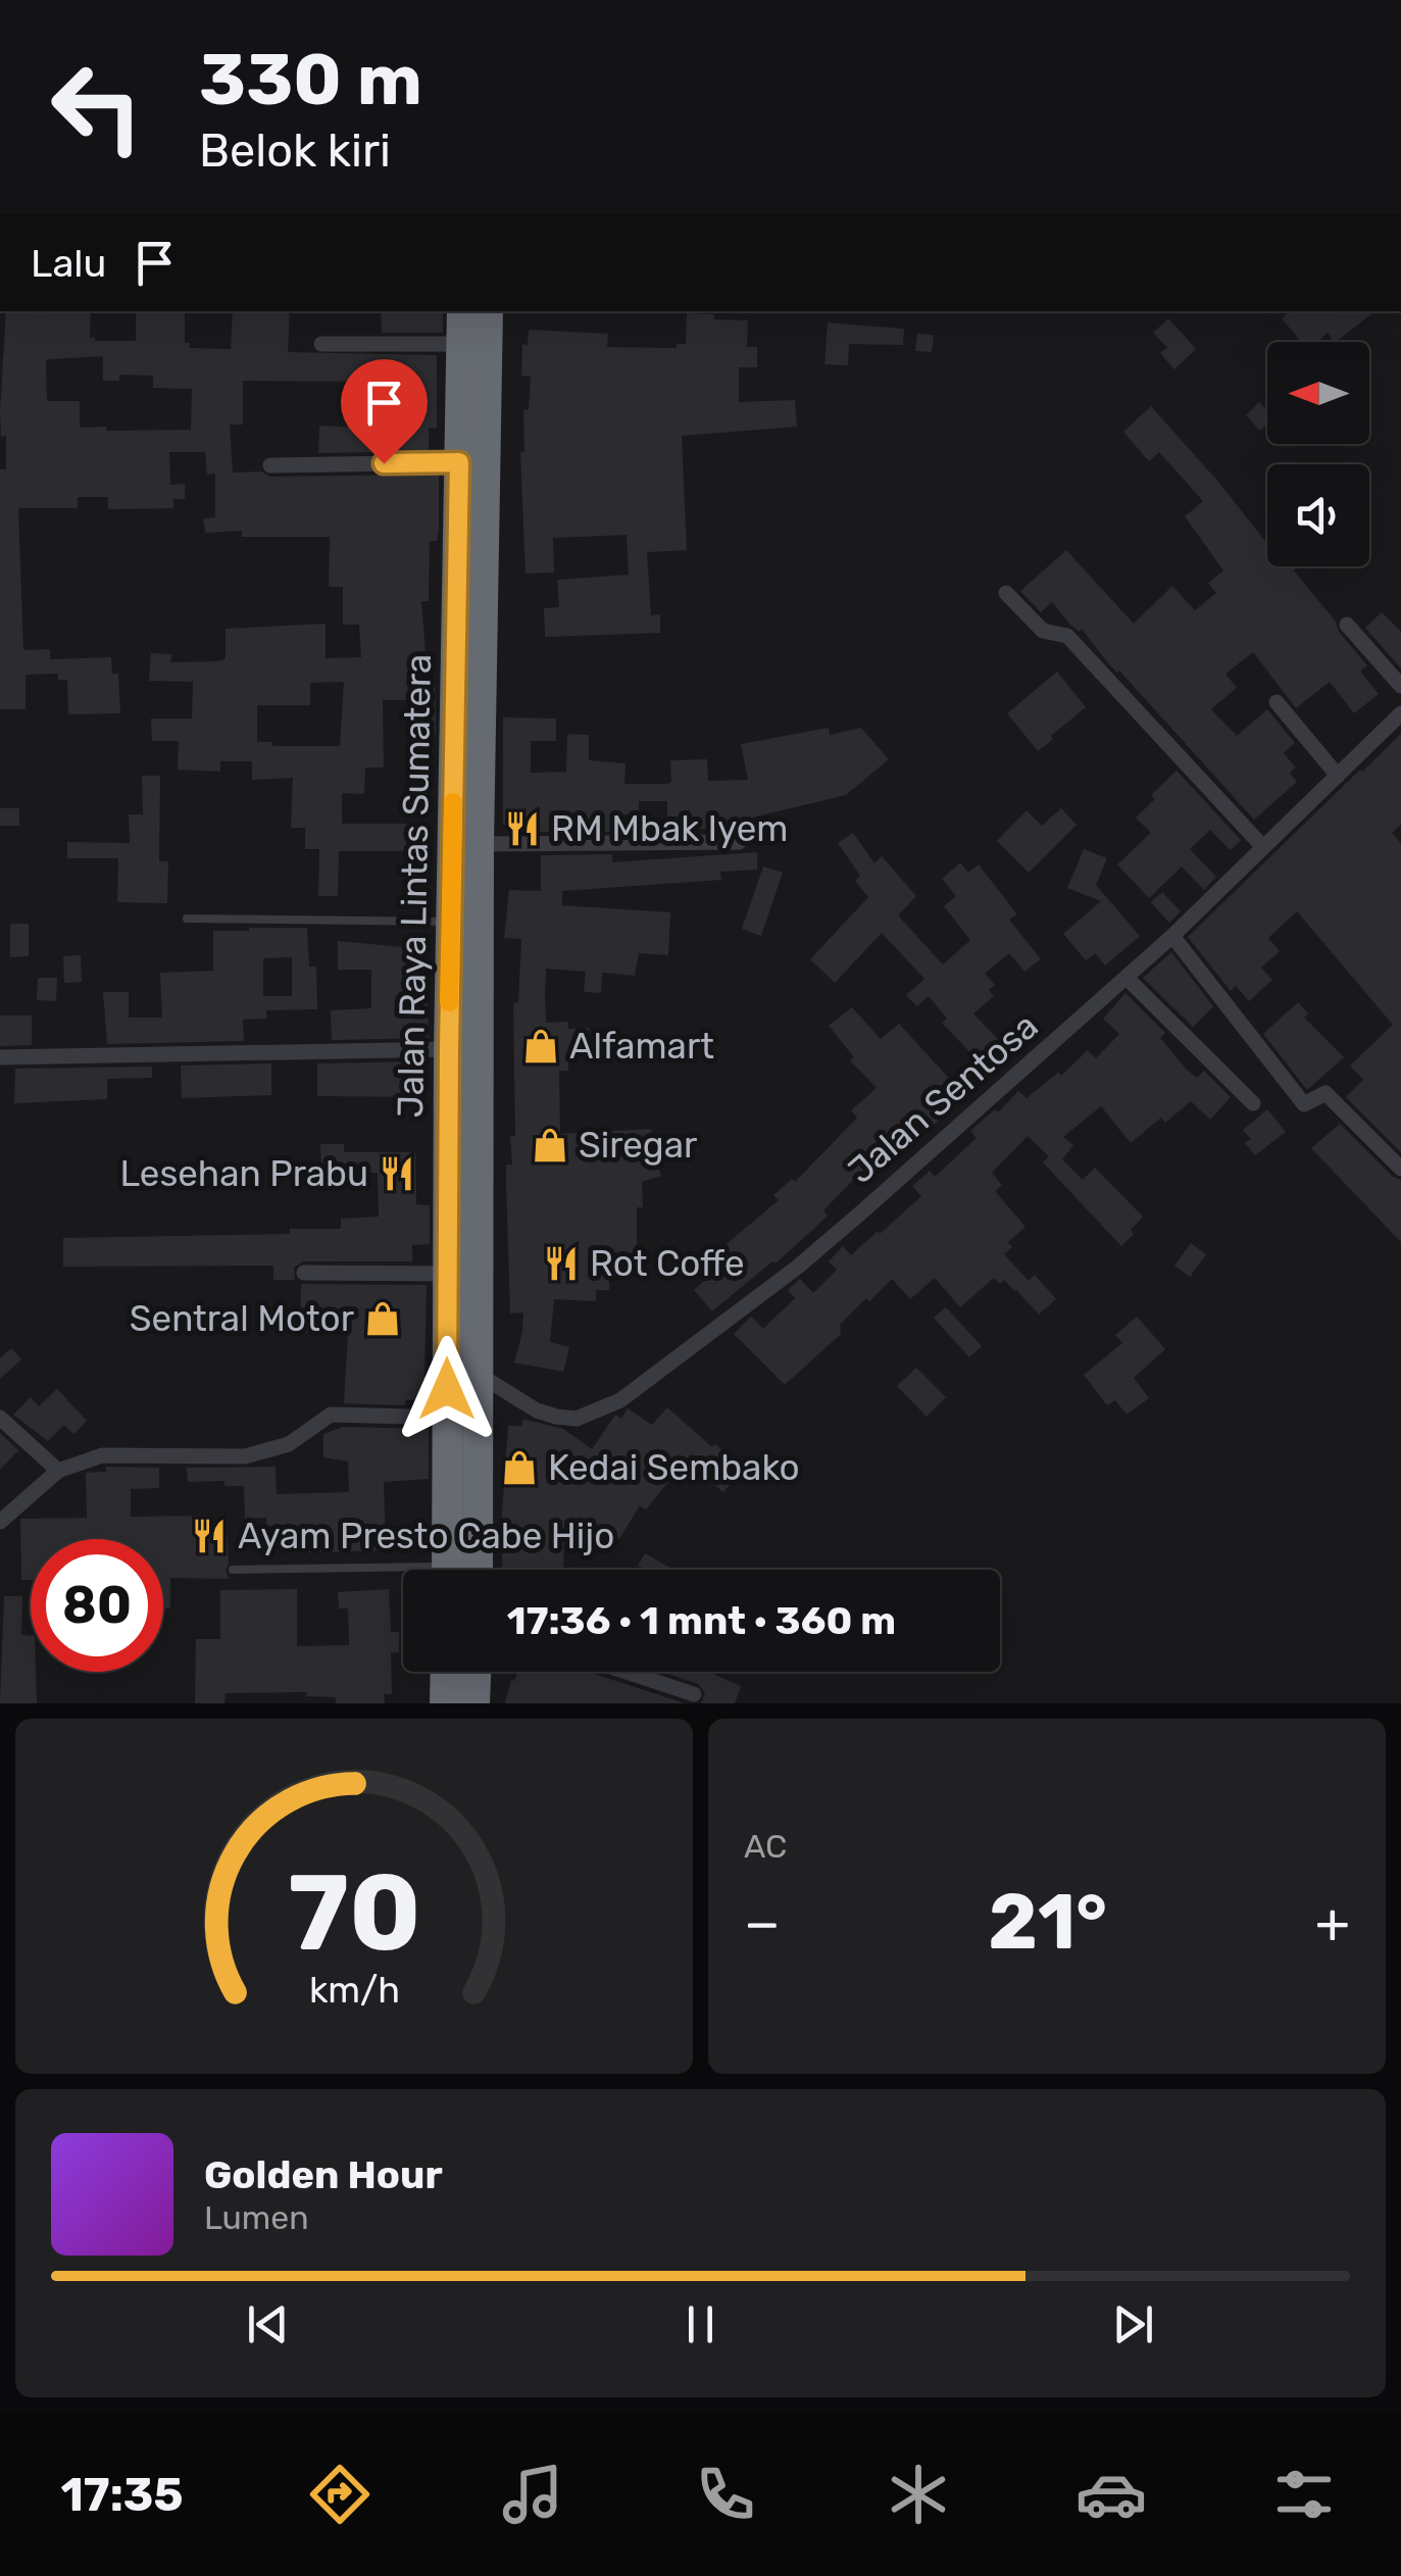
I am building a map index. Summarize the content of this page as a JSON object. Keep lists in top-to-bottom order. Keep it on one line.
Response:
{"streets":{"highway":["Jalan Raya Lintas Sumatera"],"street":["Jalan Sentosa"]},"crossings":[["Jalan Raya Lintas Sumatera","Jalan Sentosa"]],"places":{"restaurant":["RM Mbak Iyem","Lesehan Prabu","Rot Coffe","Ayam Presto Cabe Hijo"],"shop":["Alfamart","Siregar","Sentral Motor","Kedai Sembako"]},"north":"left","page":{"turn":["330 m","Belok kiri"],"then":"Lalu","limit":"80","trip":"17:36 · 1 mnt · 360 m","tile":"AC","heat":["−","21°","+"],"song":["Golden Hour","Lumen"],"tabs":"17:35","gauge":["70","km/h"]}}
